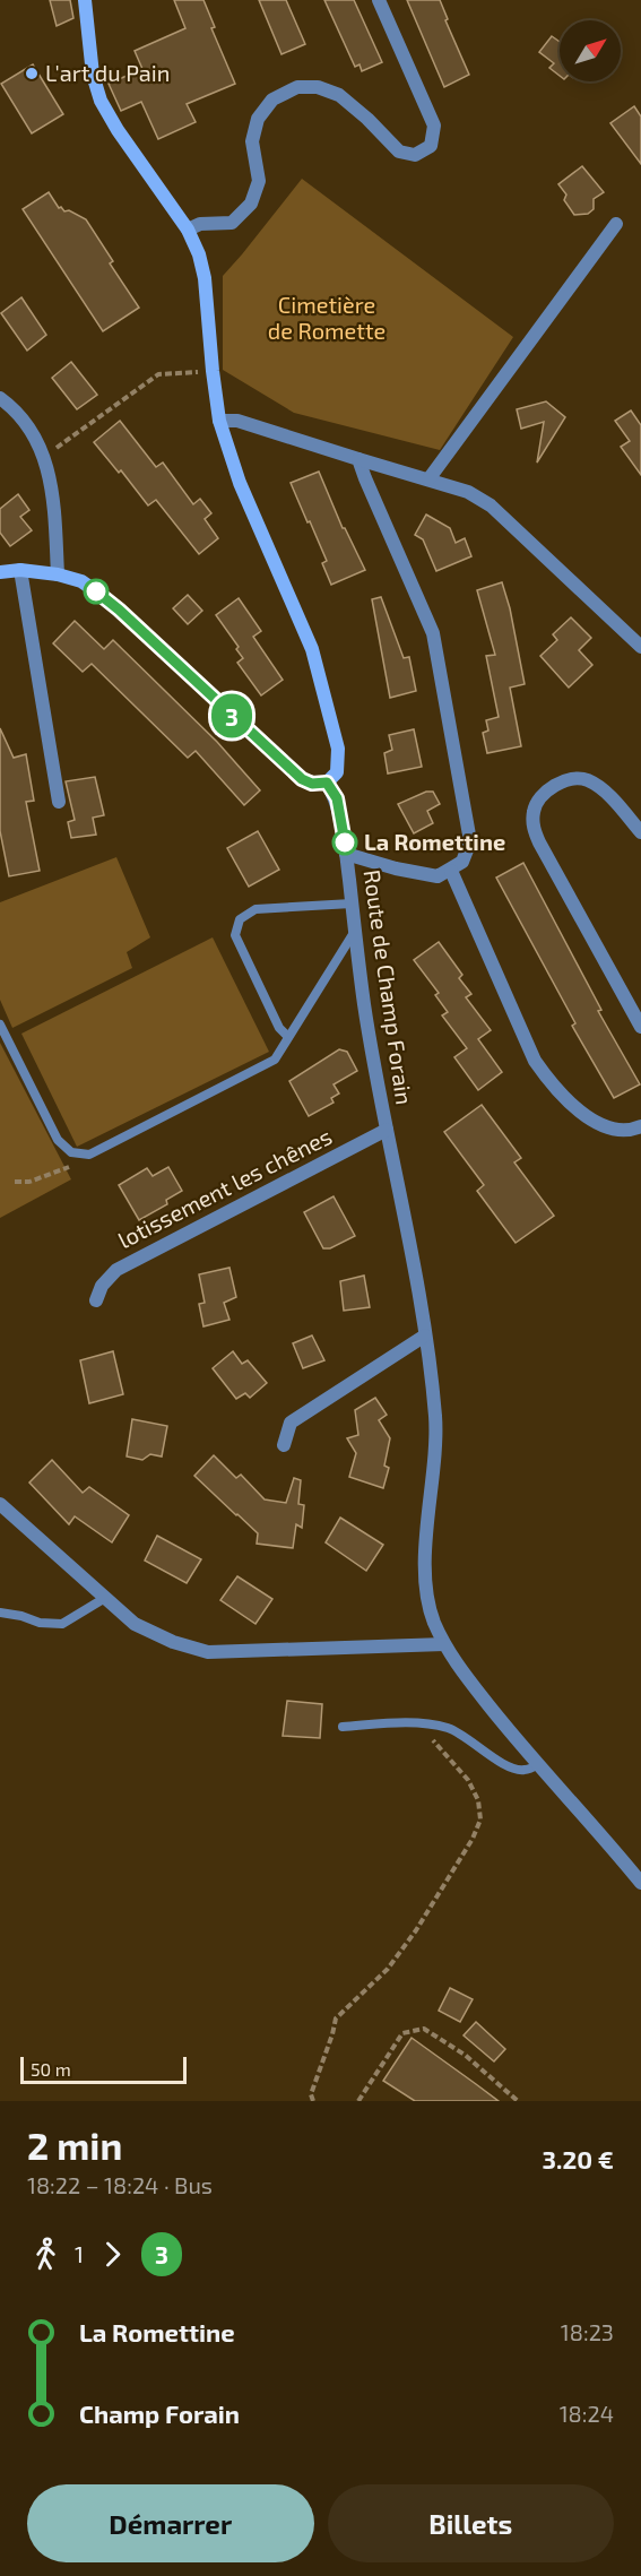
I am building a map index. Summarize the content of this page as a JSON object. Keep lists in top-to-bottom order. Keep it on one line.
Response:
{"streets":{"street":["Route de Champ Forain","lotissement les chênes"]},"crossings":[["Route de Champ Forain","lotissement les chênes"]],"parks":["Cimetière de Romette"],"places":["L'art du Pain","La Romettine"],"lines":["bus line 3"],"scale_bar":"50 m","north":"top right","page":{"on_map":"3","scale":"50 m","heading":["2 min","18:22 – 18:24 · Bus","3.20 €"],"legs":["1","3"],"list":[{"name":"La Romettine","value":"18:23"},{"name":"Champ Forain","value":"18:24"}],"buttons":["Démarrer","Billets"]}}
